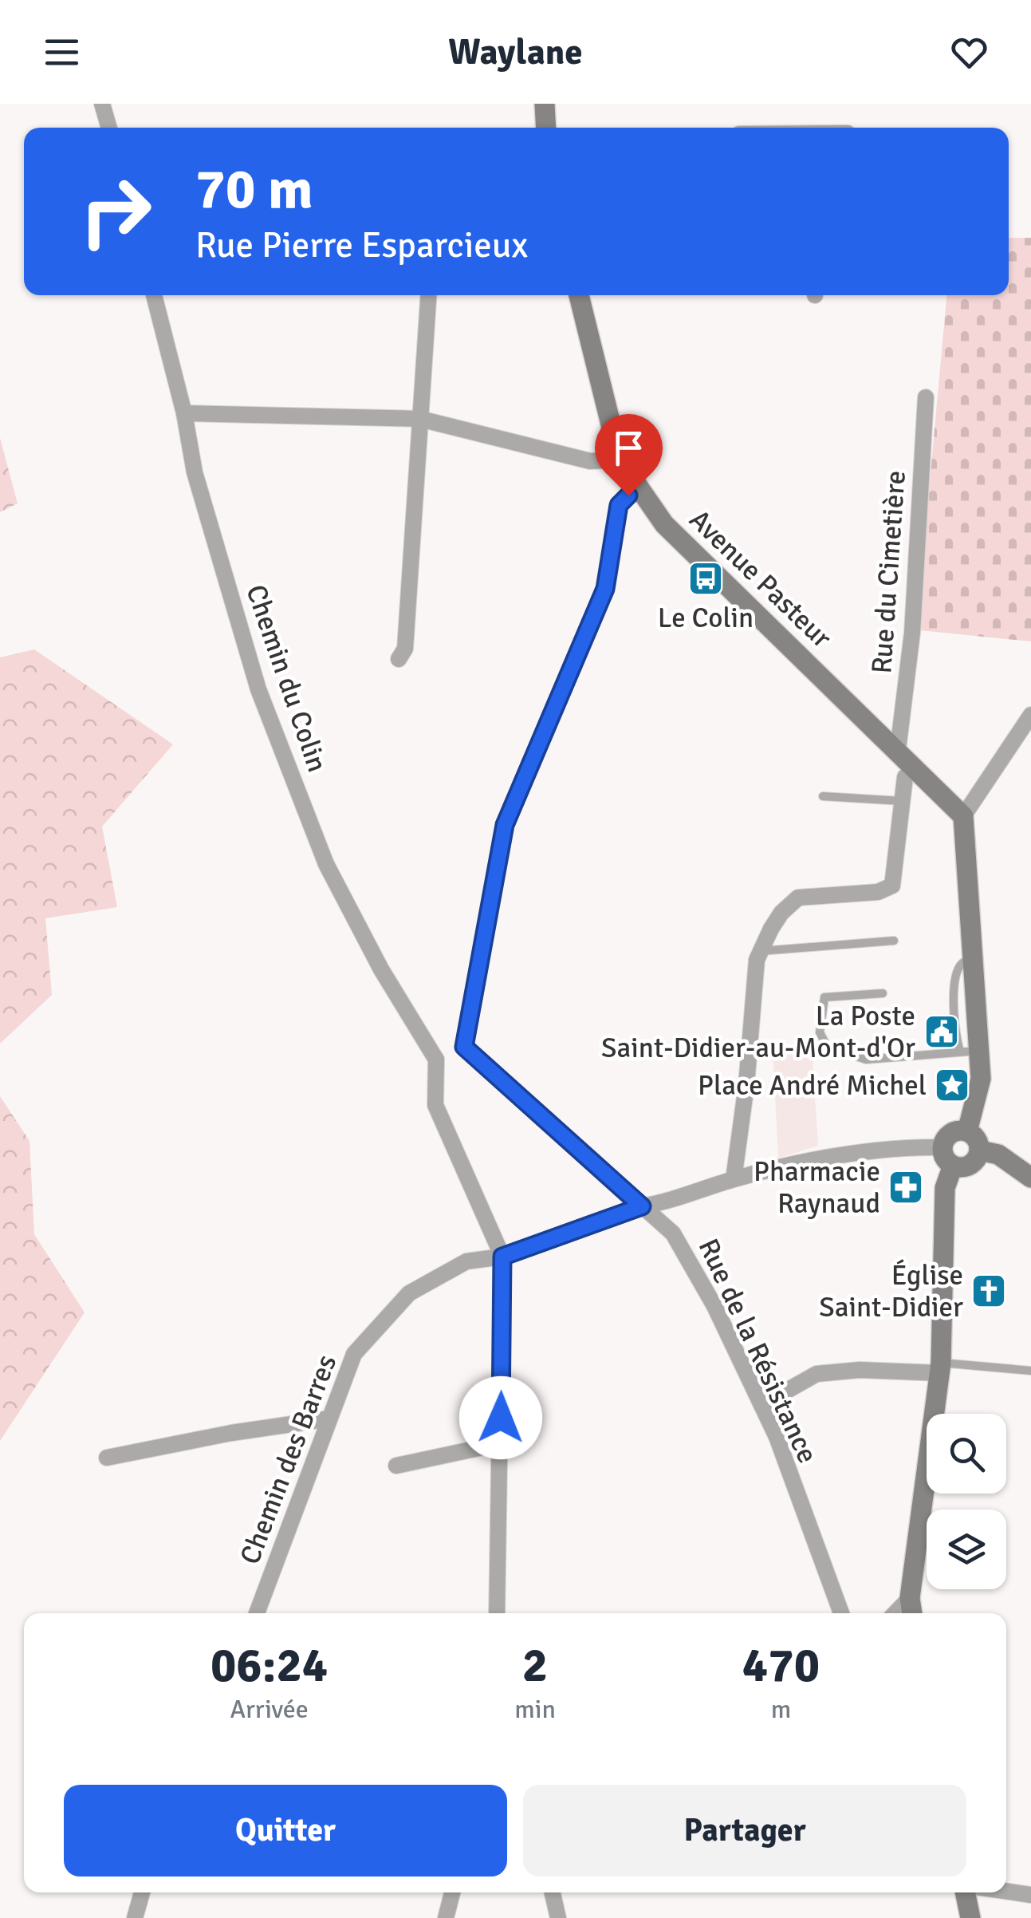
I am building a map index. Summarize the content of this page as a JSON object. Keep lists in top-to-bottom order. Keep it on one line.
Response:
{"streets":{"main road":["Avenue Pasteur"],"street":["Rue du Cimetière","Chemin du Colin","Rue de la Résistance","Chemin des Barres"]},"crossings":[["Rue du Cimetière","Avenue Pasteur"],["Rue de la Résistance","Chemin des Barres"]],"places":{"bus stop":["Le Colin"],"public building":["La Poste Saint-Didier-au-Mont-d'Or"],"place":["Place André Michel"],"pharmacy":["Pharmacie Raynaud"],"church":["Église Saint-Didier"]},"page":{"header":"Waylane","turn":["70 m","Rue Pierre Esparcieux"],"eta":["06:24","Arrivée","2","min","470","m"],"buttons":["Quitter","Partager"]}}
